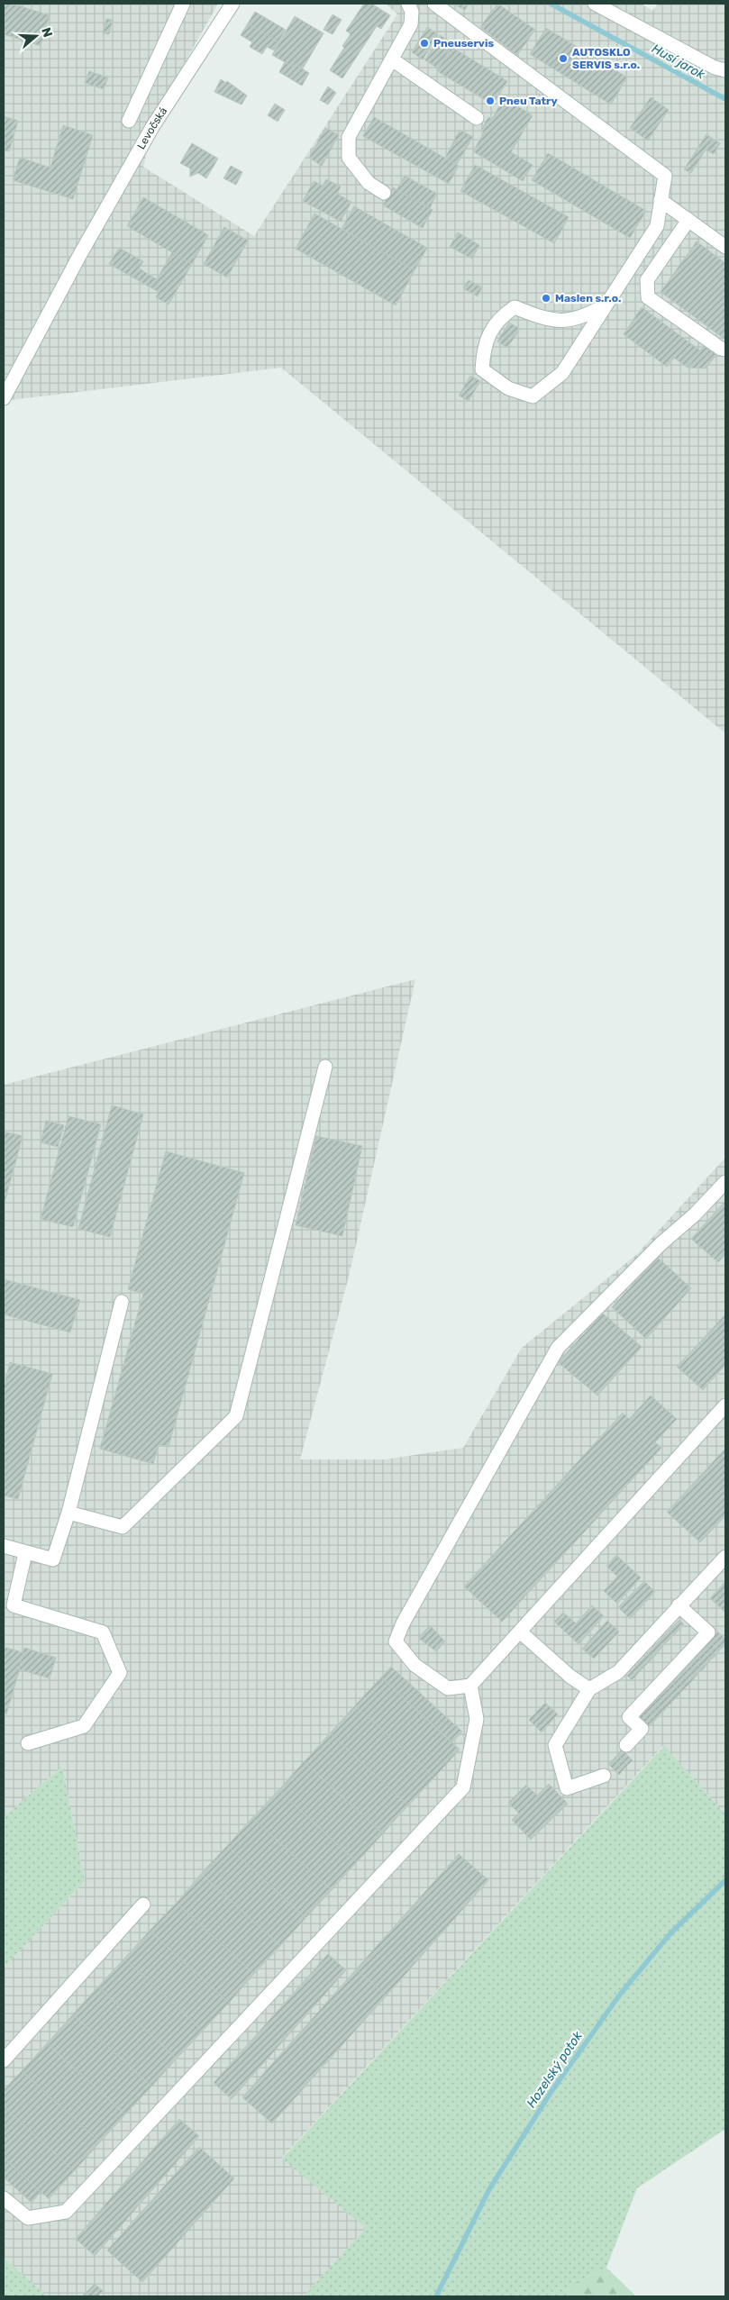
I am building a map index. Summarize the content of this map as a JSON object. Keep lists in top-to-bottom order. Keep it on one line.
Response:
{"streets":{"street":["Levočská"]},"water":["Husí jarok","Hozelský potok"],"places":["Pneuservis","AUTOSKLO SERVIS s.r.o.","Pneu Tatry","Maslen s.r.o."],"north":"right"}
